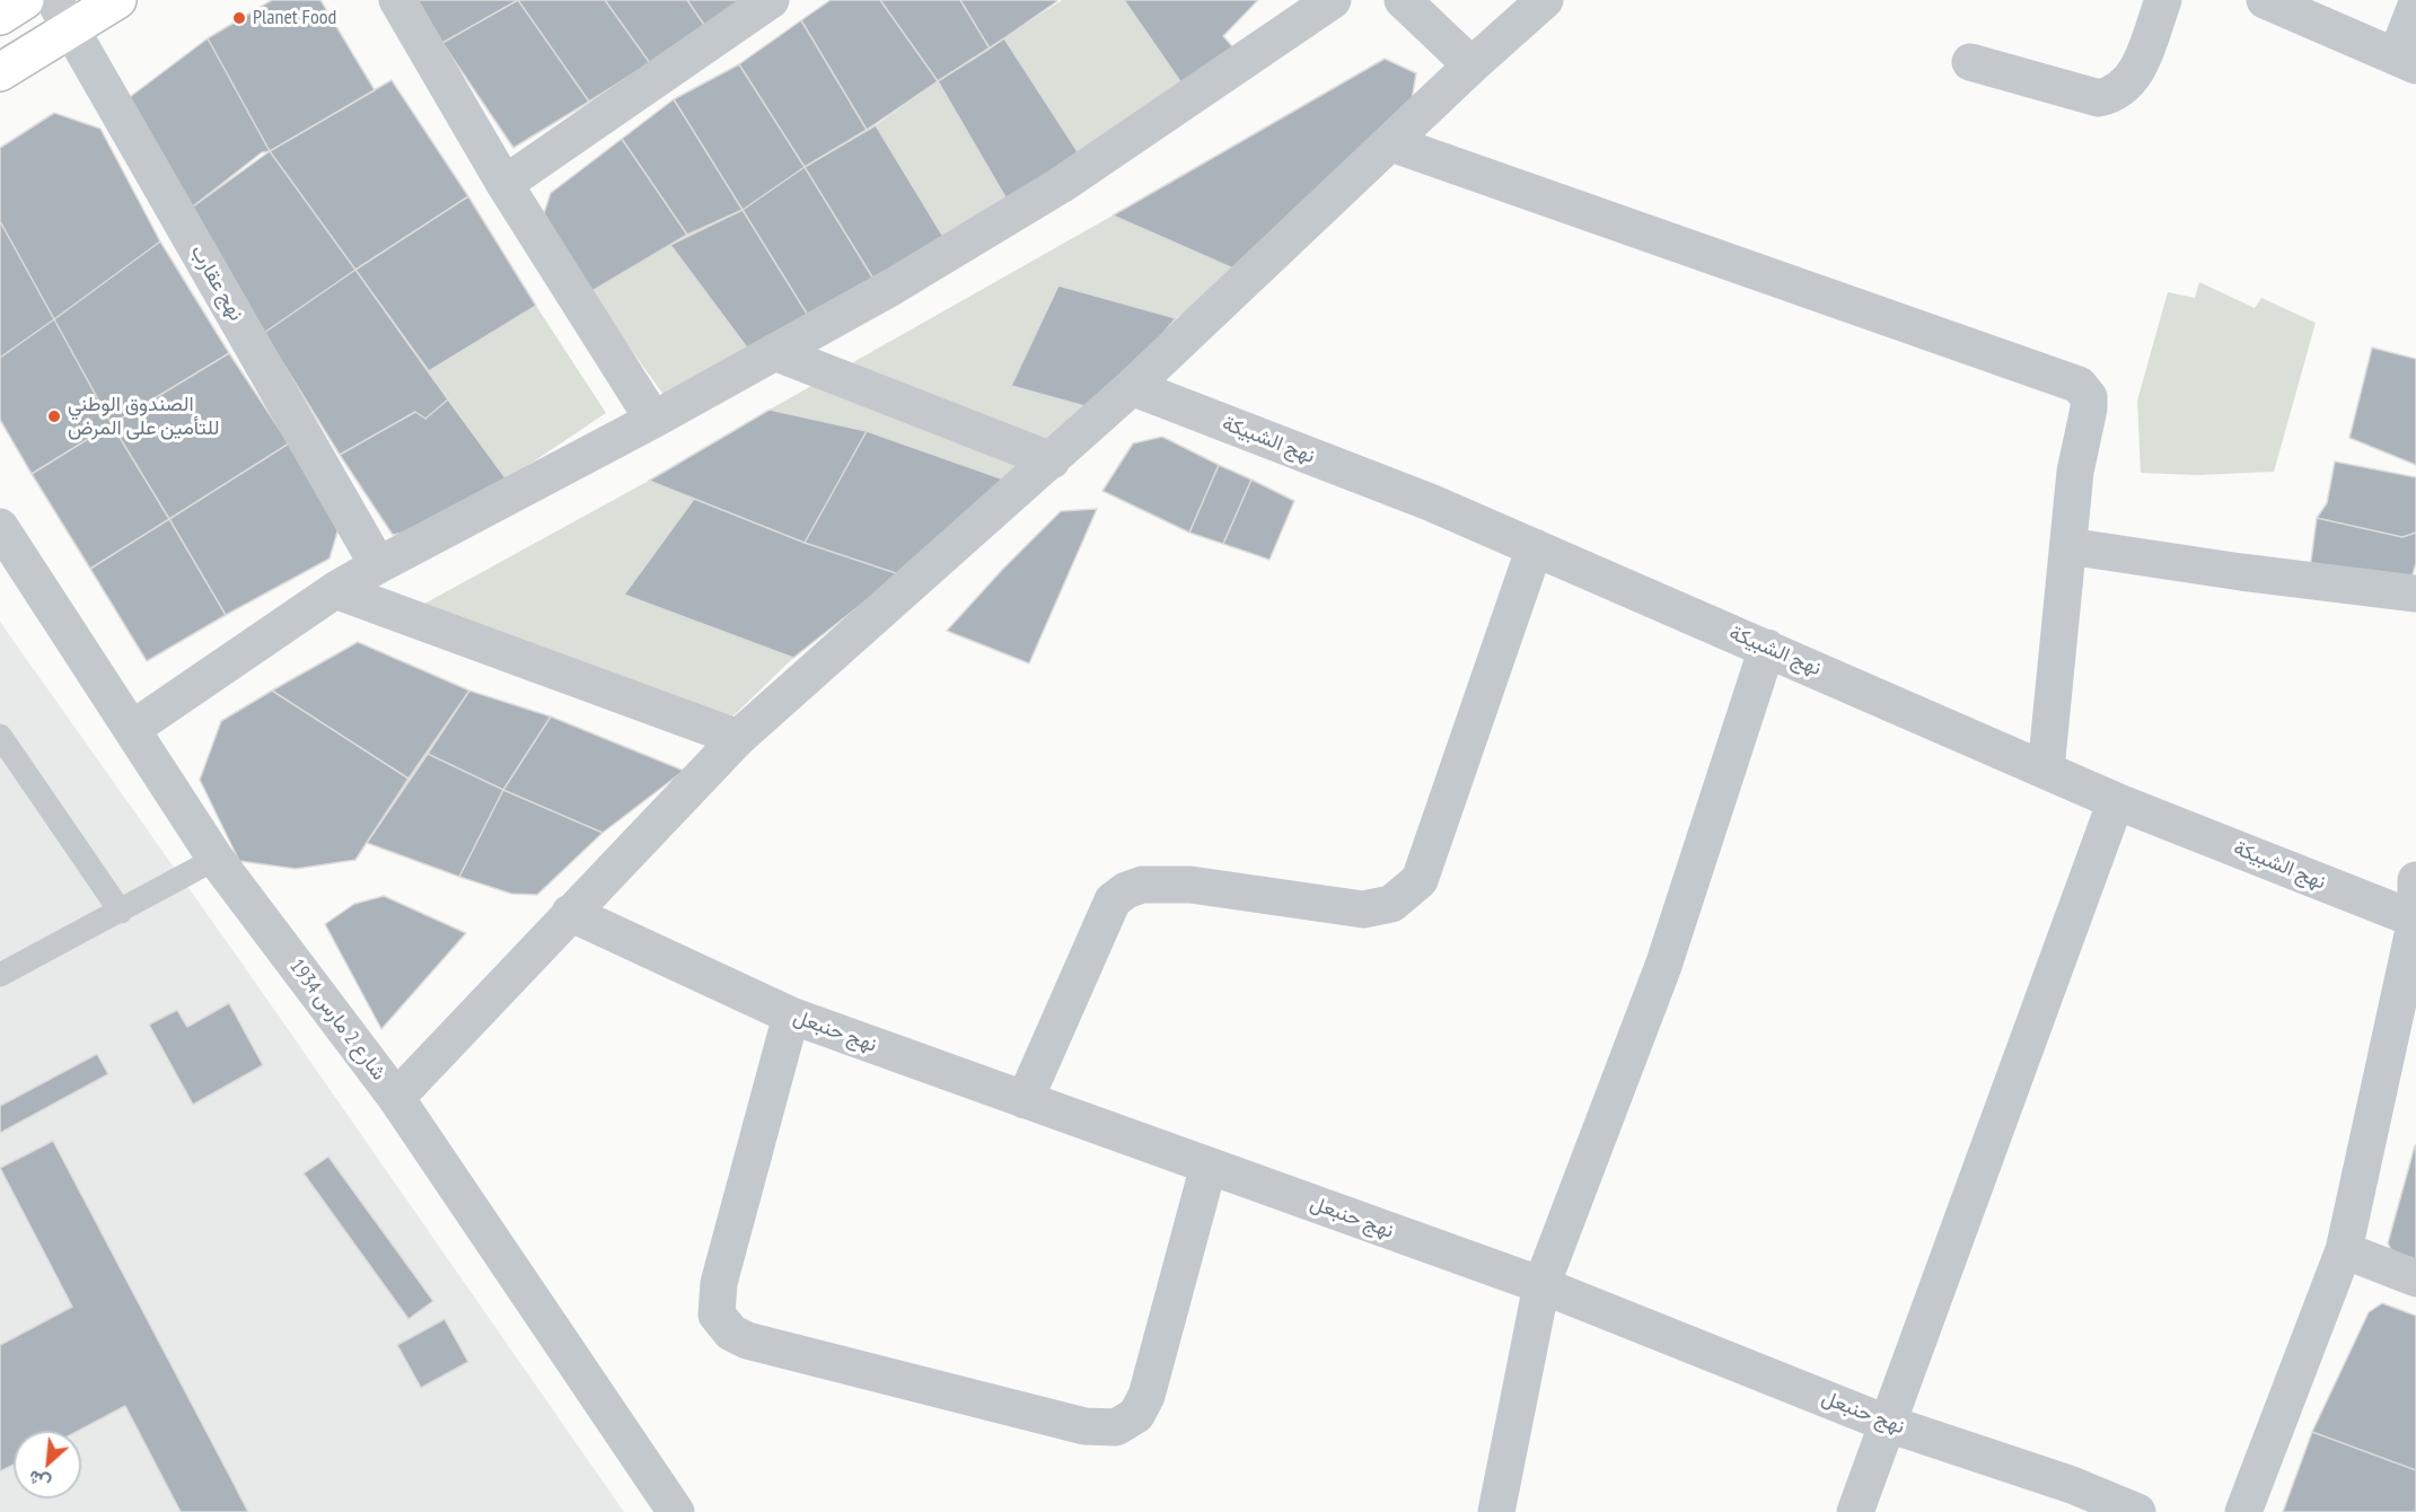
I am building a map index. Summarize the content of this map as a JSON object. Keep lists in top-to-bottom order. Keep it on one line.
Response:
{"streets":{"street":["نهج عقارب","نهج الشبيكة","شارع 2 مارس 1934","نهج حنبعل"]},"places":["Planet Food","الصندوق الوطني للتأمين على المرض"],"north":"bottom left"}
